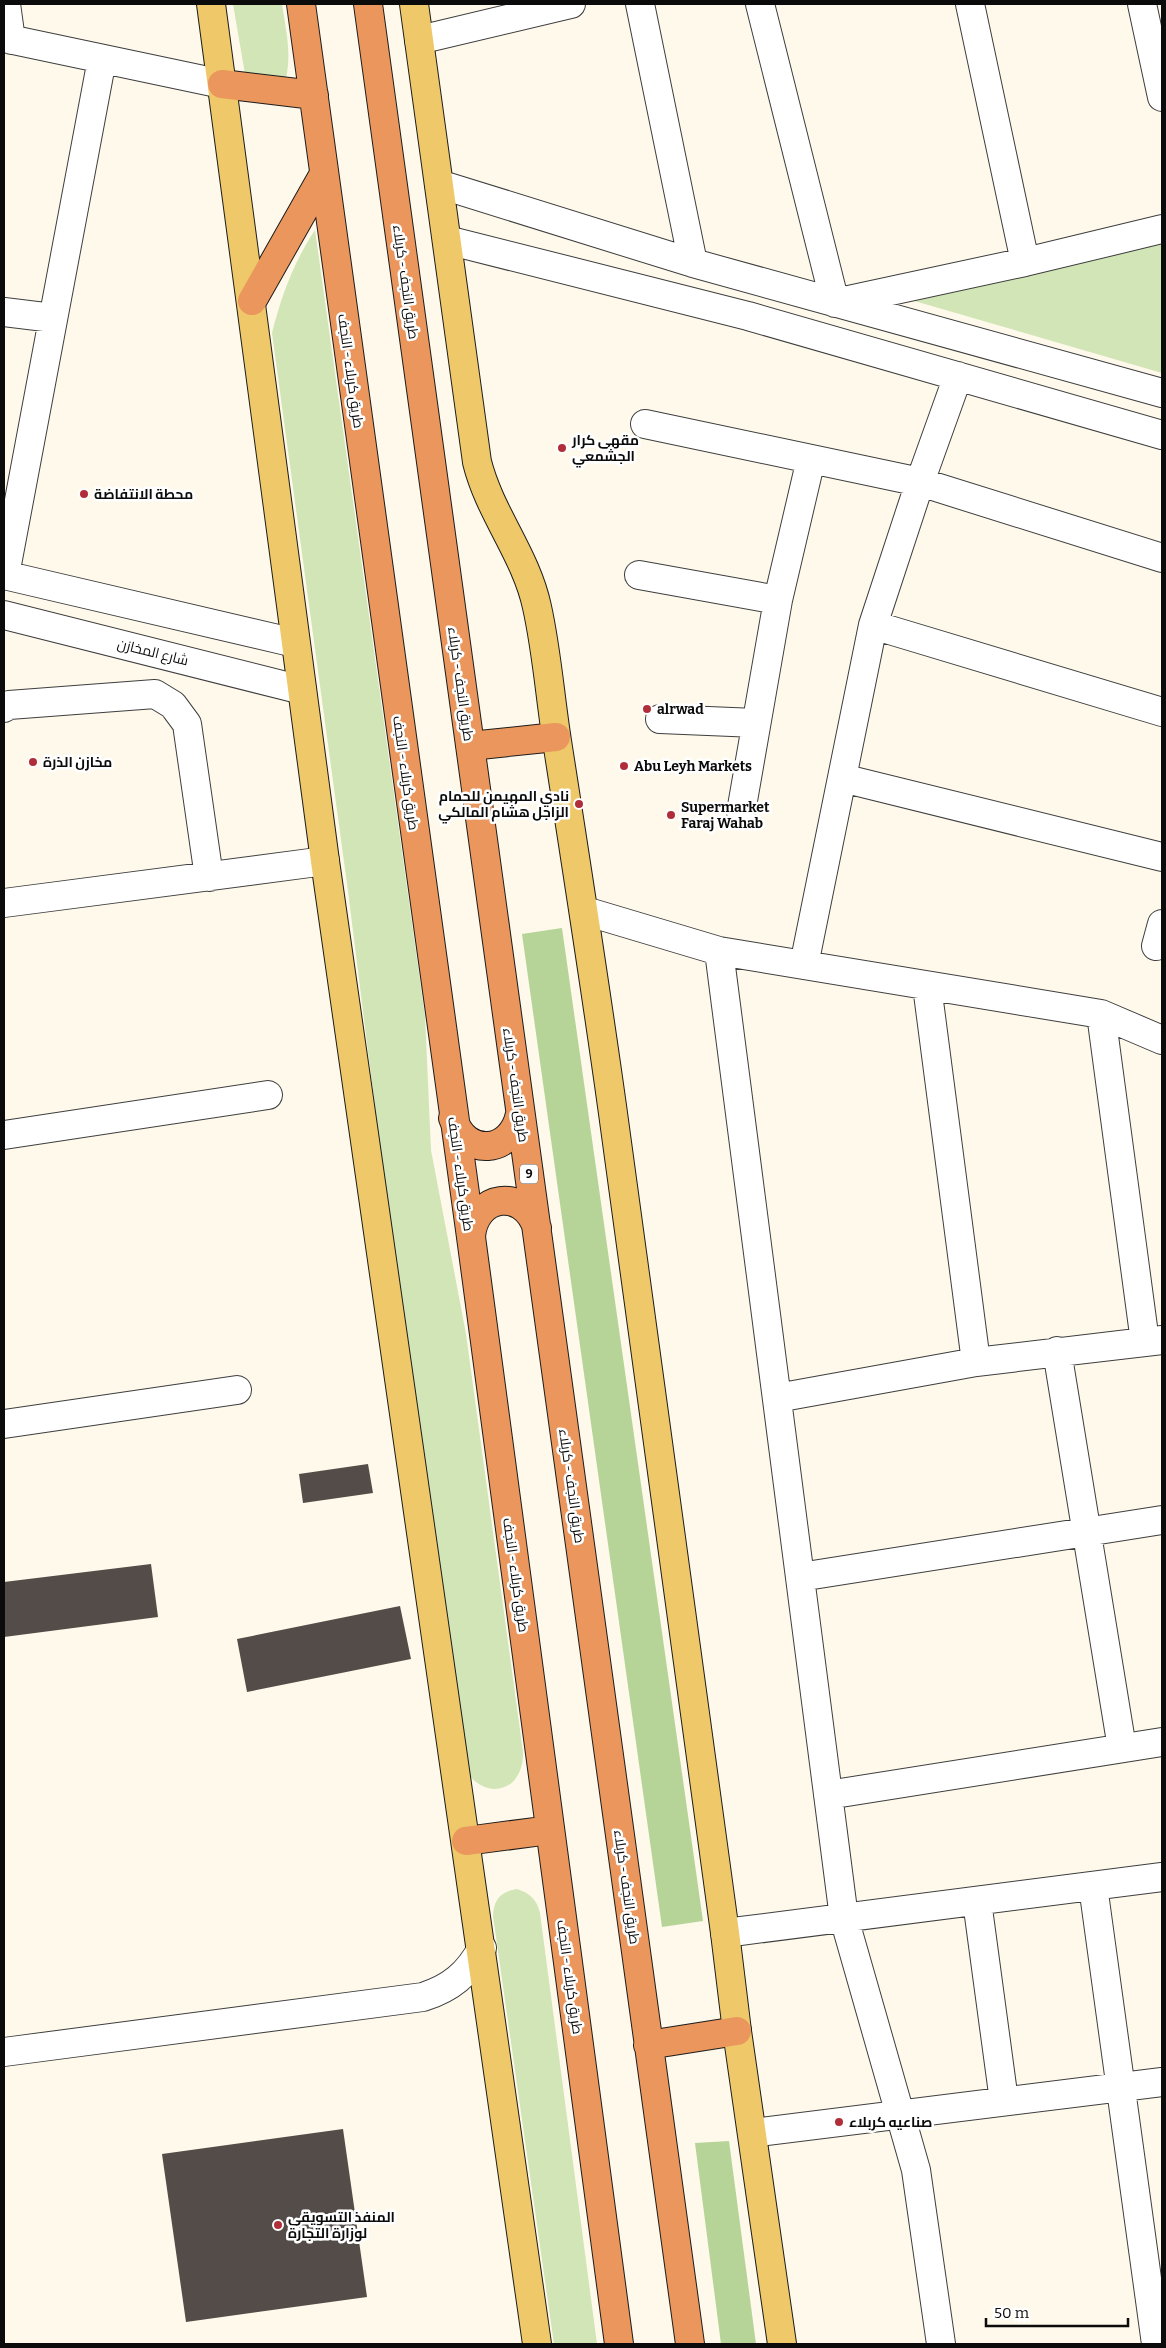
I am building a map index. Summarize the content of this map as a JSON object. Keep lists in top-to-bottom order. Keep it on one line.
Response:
{"streets":{"highway":["طريق النجف - كربلاء","طريق كربلاء - النجف","9"],"street":["شارع المخازن"]},"places":["مقهى كرار الجشمعي","محطة الانتفاضة","alrwad","مخازن الذرة","Abu Leyh Markets","نادي المهيمن للحمام الزاجل هشام المالكي","Supermarket Faraj Wahab","صناعيه كربلاء","المنفذ التسويقي لوزارة التجارة"],"scale_bar":"50 m"}
